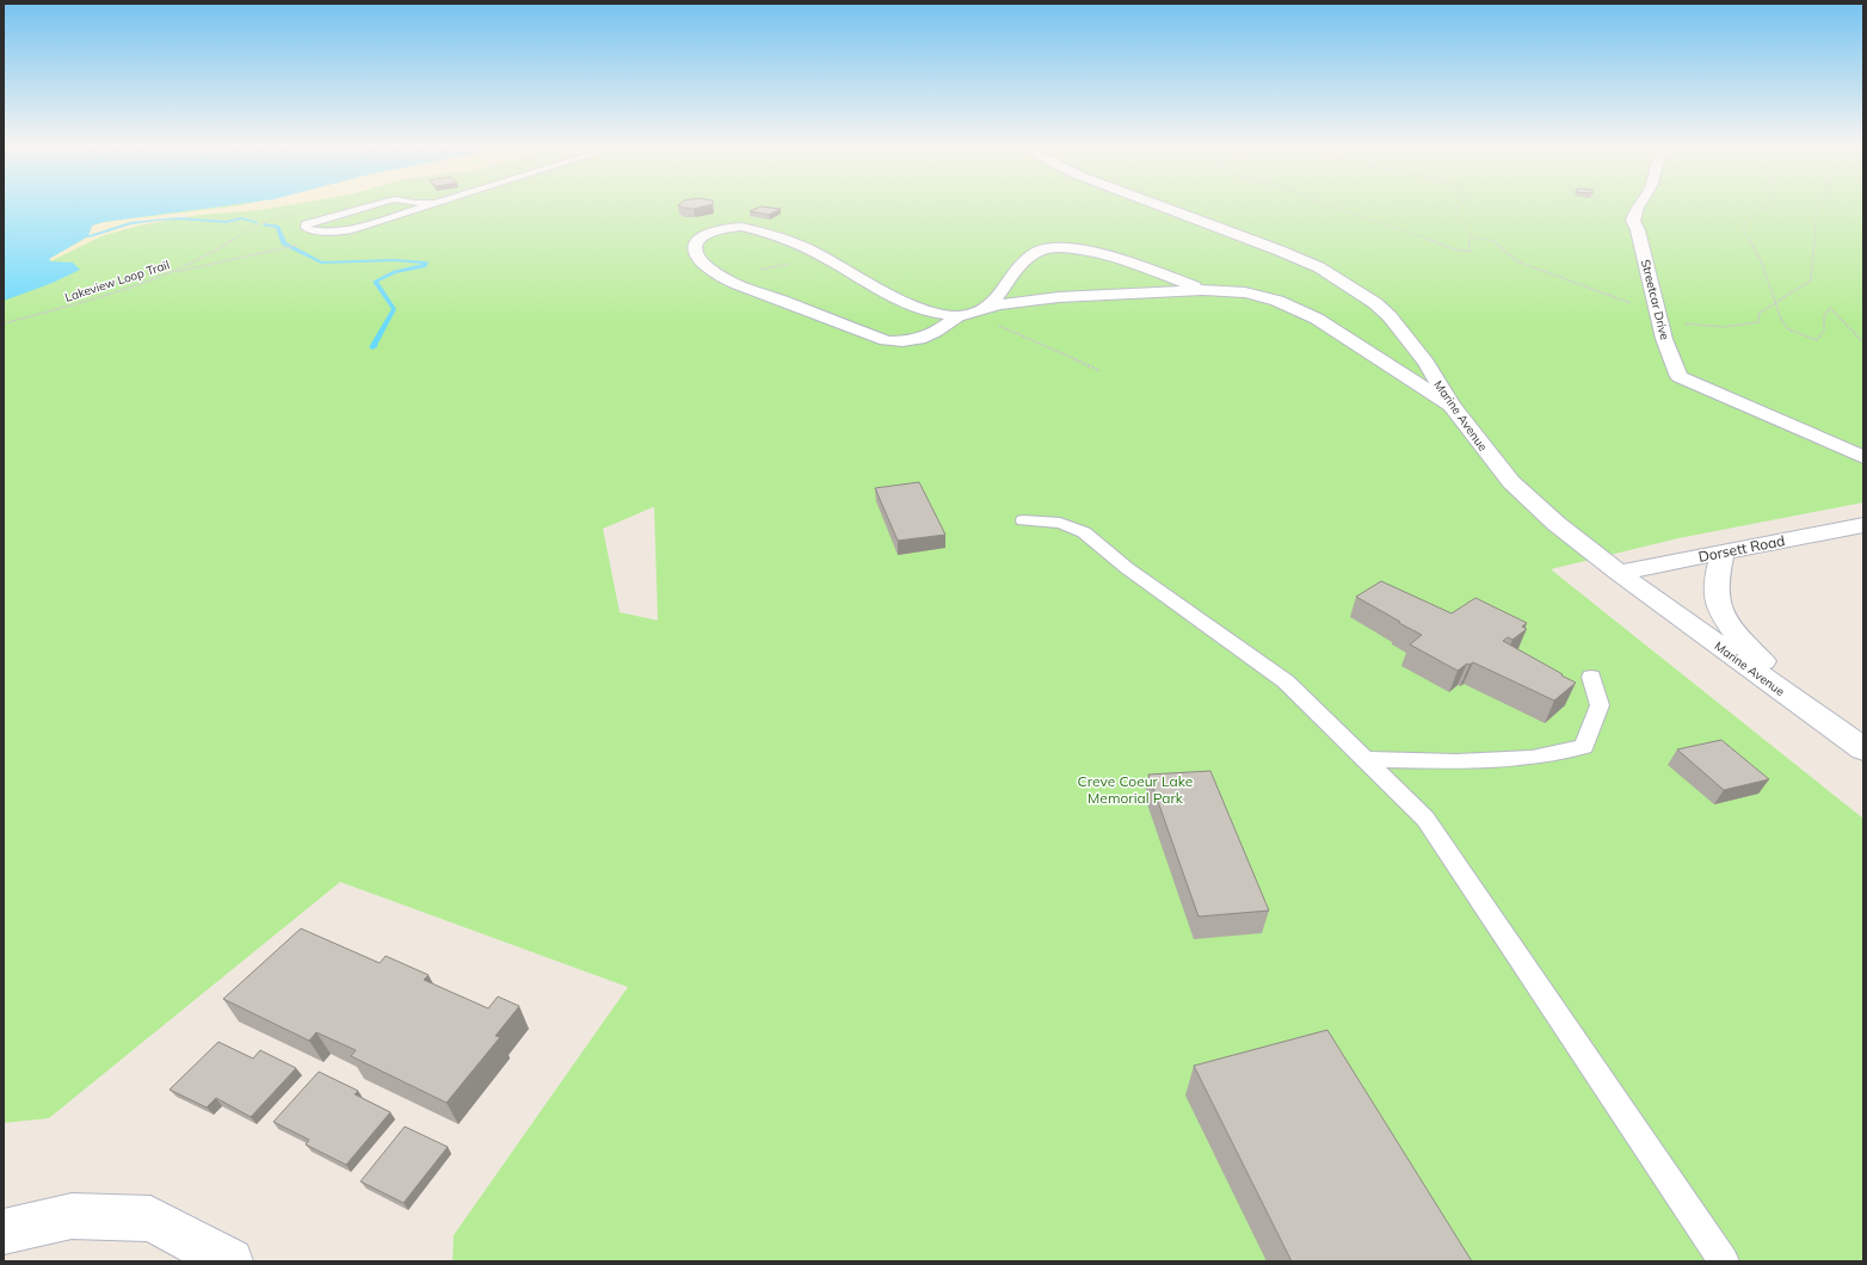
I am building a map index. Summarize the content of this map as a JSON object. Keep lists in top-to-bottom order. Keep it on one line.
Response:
{"streets":{"street":["Streetcar Drive","Marine Avenue","Dorsett Road"],"path":["Lakeview Loop Trail"]},"crossings":[["Marine Avenue","Dorsett Road"]],"parks":["Creve Coeur Lake Memorial Park"]}
